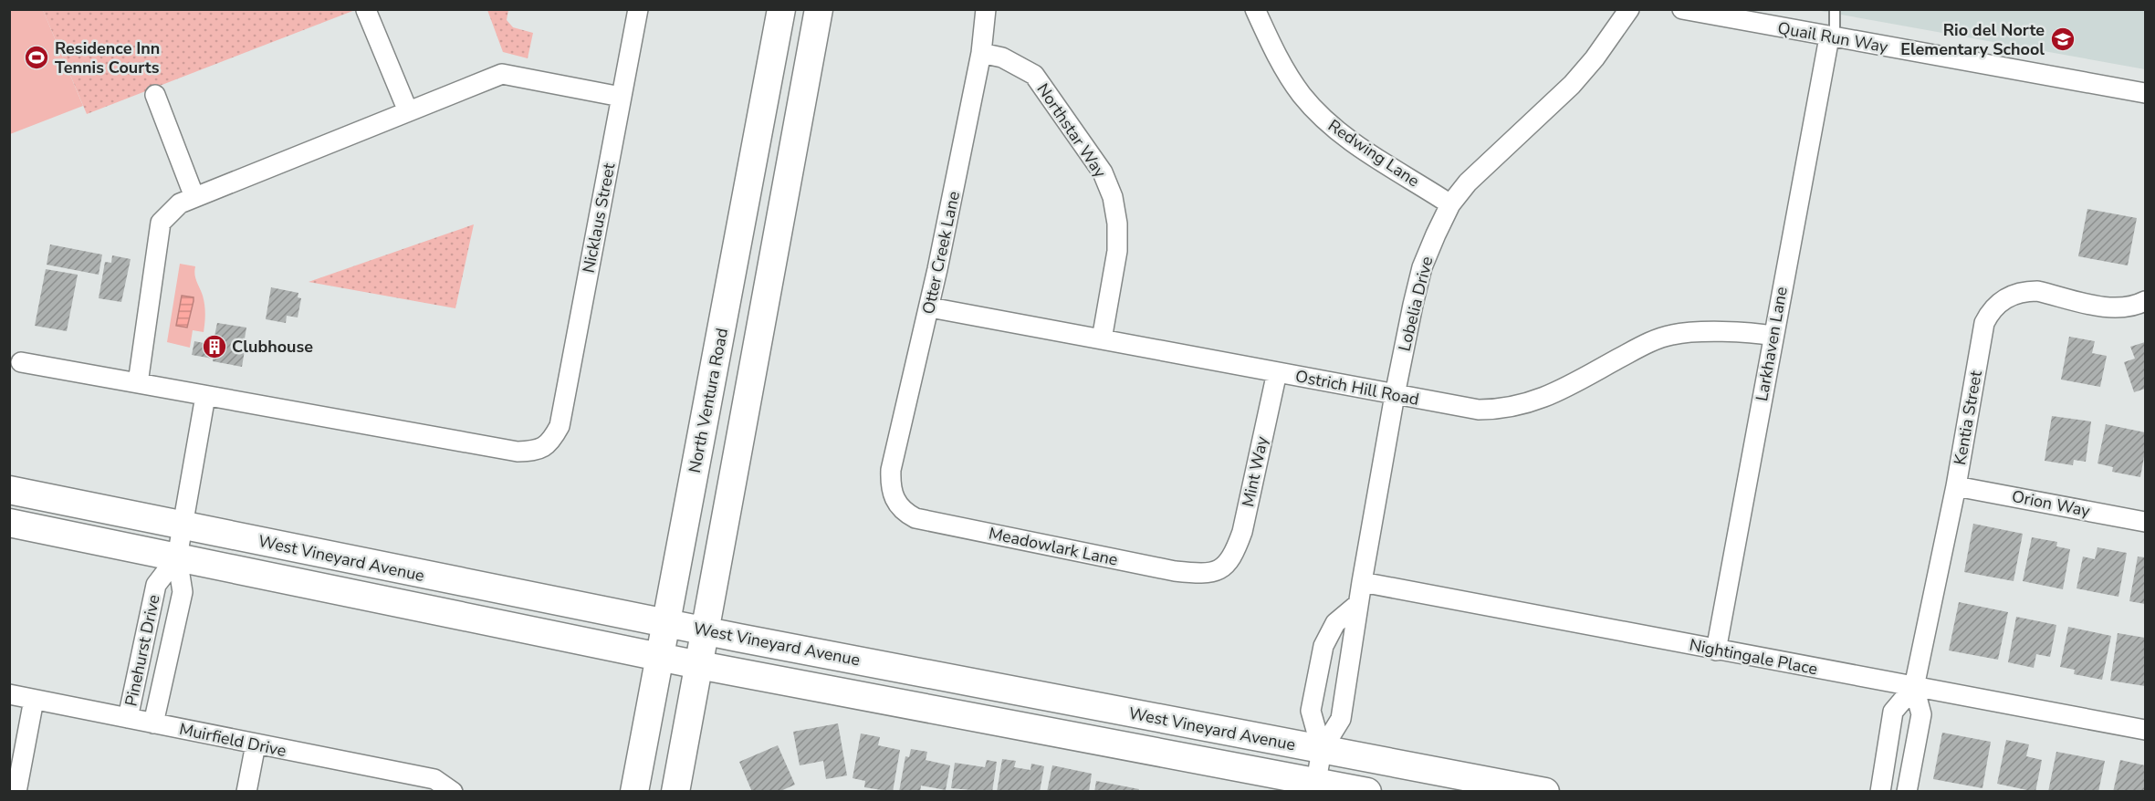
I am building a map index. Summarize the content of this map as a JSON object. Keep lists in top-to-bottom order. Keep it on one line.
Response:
{"streets":{"main road":["North Ventura Road","West Vineyard Avenue"],"street":["Quail Run Way","Northstar Way","Redwing Lane","Nicklaus Street","Otter Creek Lane","Lobelia Drive","Larkhaven Lane","Ostrich Hill Road","Kentia Street","Mint Way","Orion Way","Meadowlark Lane","Pinehurst Drive","Nightingale Place","Muirfield Drive"]},"crossings":[["Quail Run Way","Larkhaven Lane"],["Northstar Way","Otter Creek Lane"],["Northstar Way","Ostrich Hill Road"],["Redwing Lane","Lobelia Drive"],["Nicklaus Street","Pinehurst Drive"],["Otter Creek Lane","Ostrich Hill Road"],["Otter Creek Lane","Meadowlark Lane"],["Lobelia Drive","Ostrich Hill Road"],["Lobelia Drive","West Vineyard Avenue"],["Lobelia Drive","Nightingale Place"],["Larkhaven Lane","Ostrich Hill Road"],["Larkhaven Lane","Nightingale Place"],["Ostrich Hill Road","Mint Way"],["North Ventura Road","West Vineyard Avenue"],["Kentia Street","Orion Way"],["Kentia Street","Nightingale Place"],["Mint Way","Meadowlark Lane"],["West Vineyard Avenue","Pinehurst Drive"],["Pinehurst Drive","Muirfield Drive"]],"places":{"school or university":["Rio del Norte Elementary School"],"sports":["Residence Inn Tennis Courts"],"building":["Clubhouse"]}}
